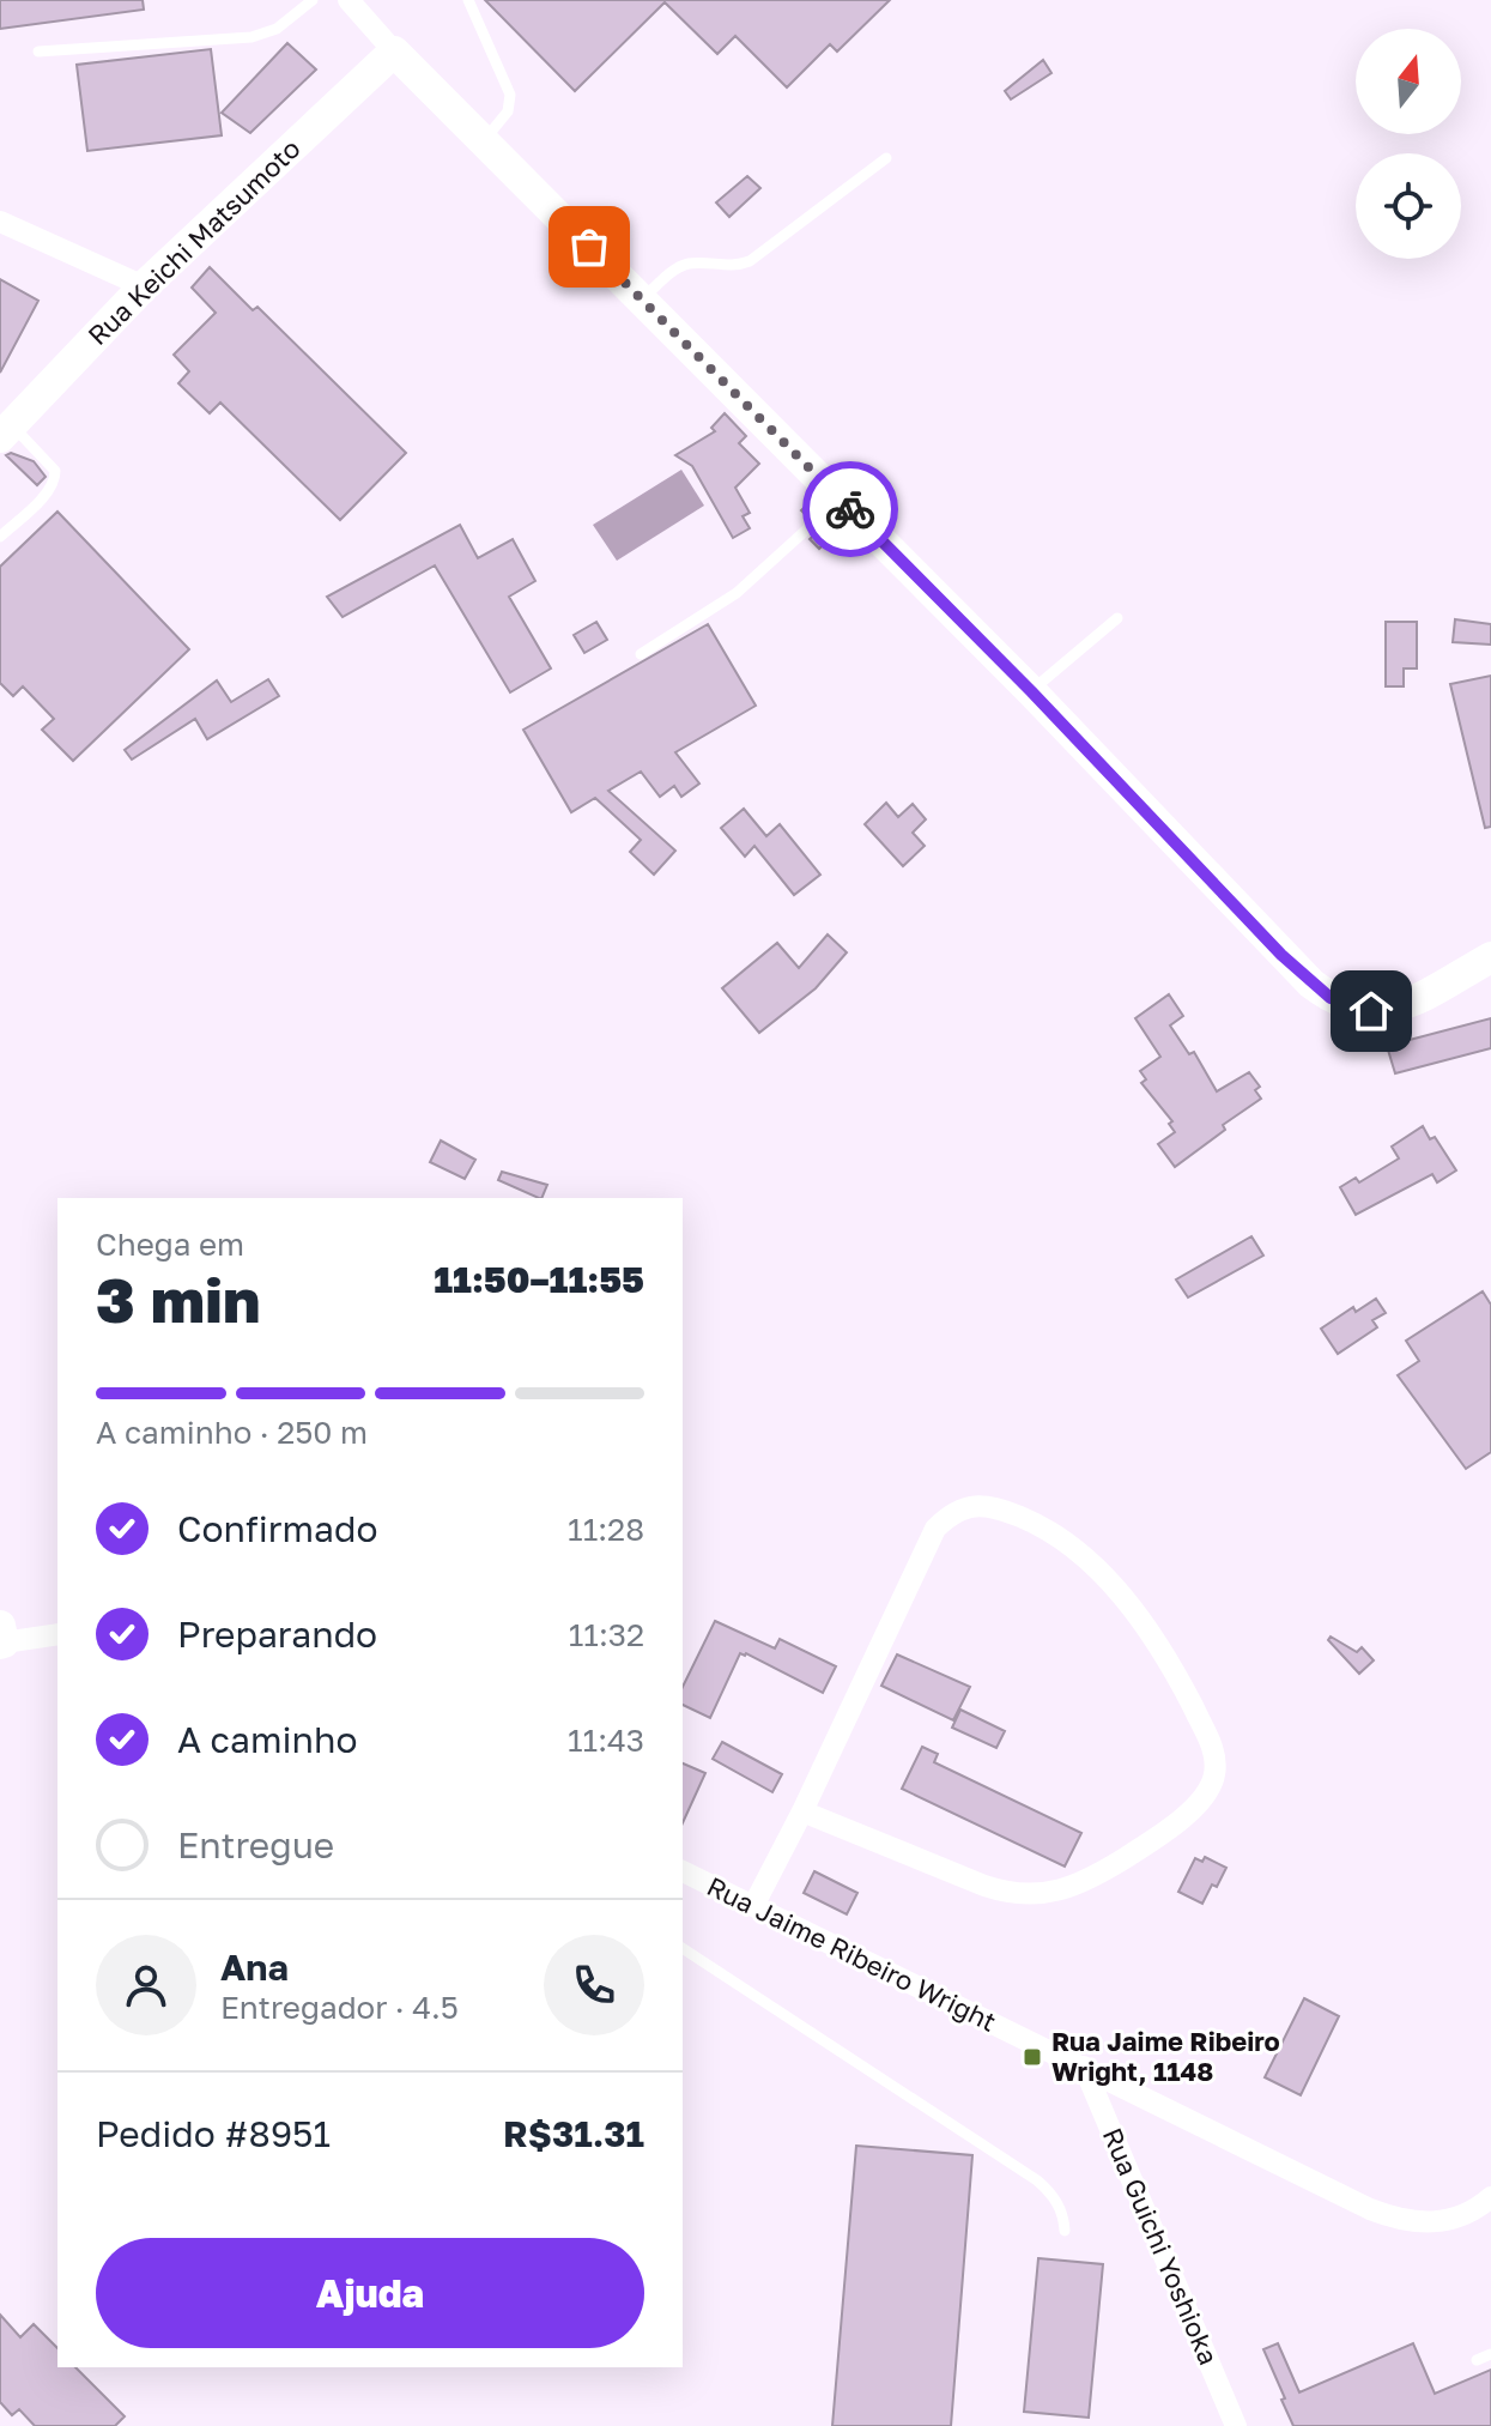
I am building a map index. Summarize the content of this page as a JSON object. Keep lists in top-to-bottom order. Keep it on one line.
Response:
{"streets":{"main road":["Rua Keichi Matsumoto"],"street":["Rua Jaime Ribeiro Wright","Rua Guichi Yoshioka"]},"crossings":[["Rua Jaime Ribeiro Wright","Rua Guichi Yoshioka"]],"places":{"transit":["Rua Jaime Ribeiro Wright, 1148"]},"north":"top","page":{"heading":["3 min","Chega em","11:50–11:55"],"panel":["Ana","Entregador · 4.5","Pedido #8951","R$31.31"],"bar":"A caminho · 250 m","list":[["Confirmado","11:28"],["Preparando","11:32"],["A caminho","11:43"],"Entregue"],"buttons":"Ajuda"}}
